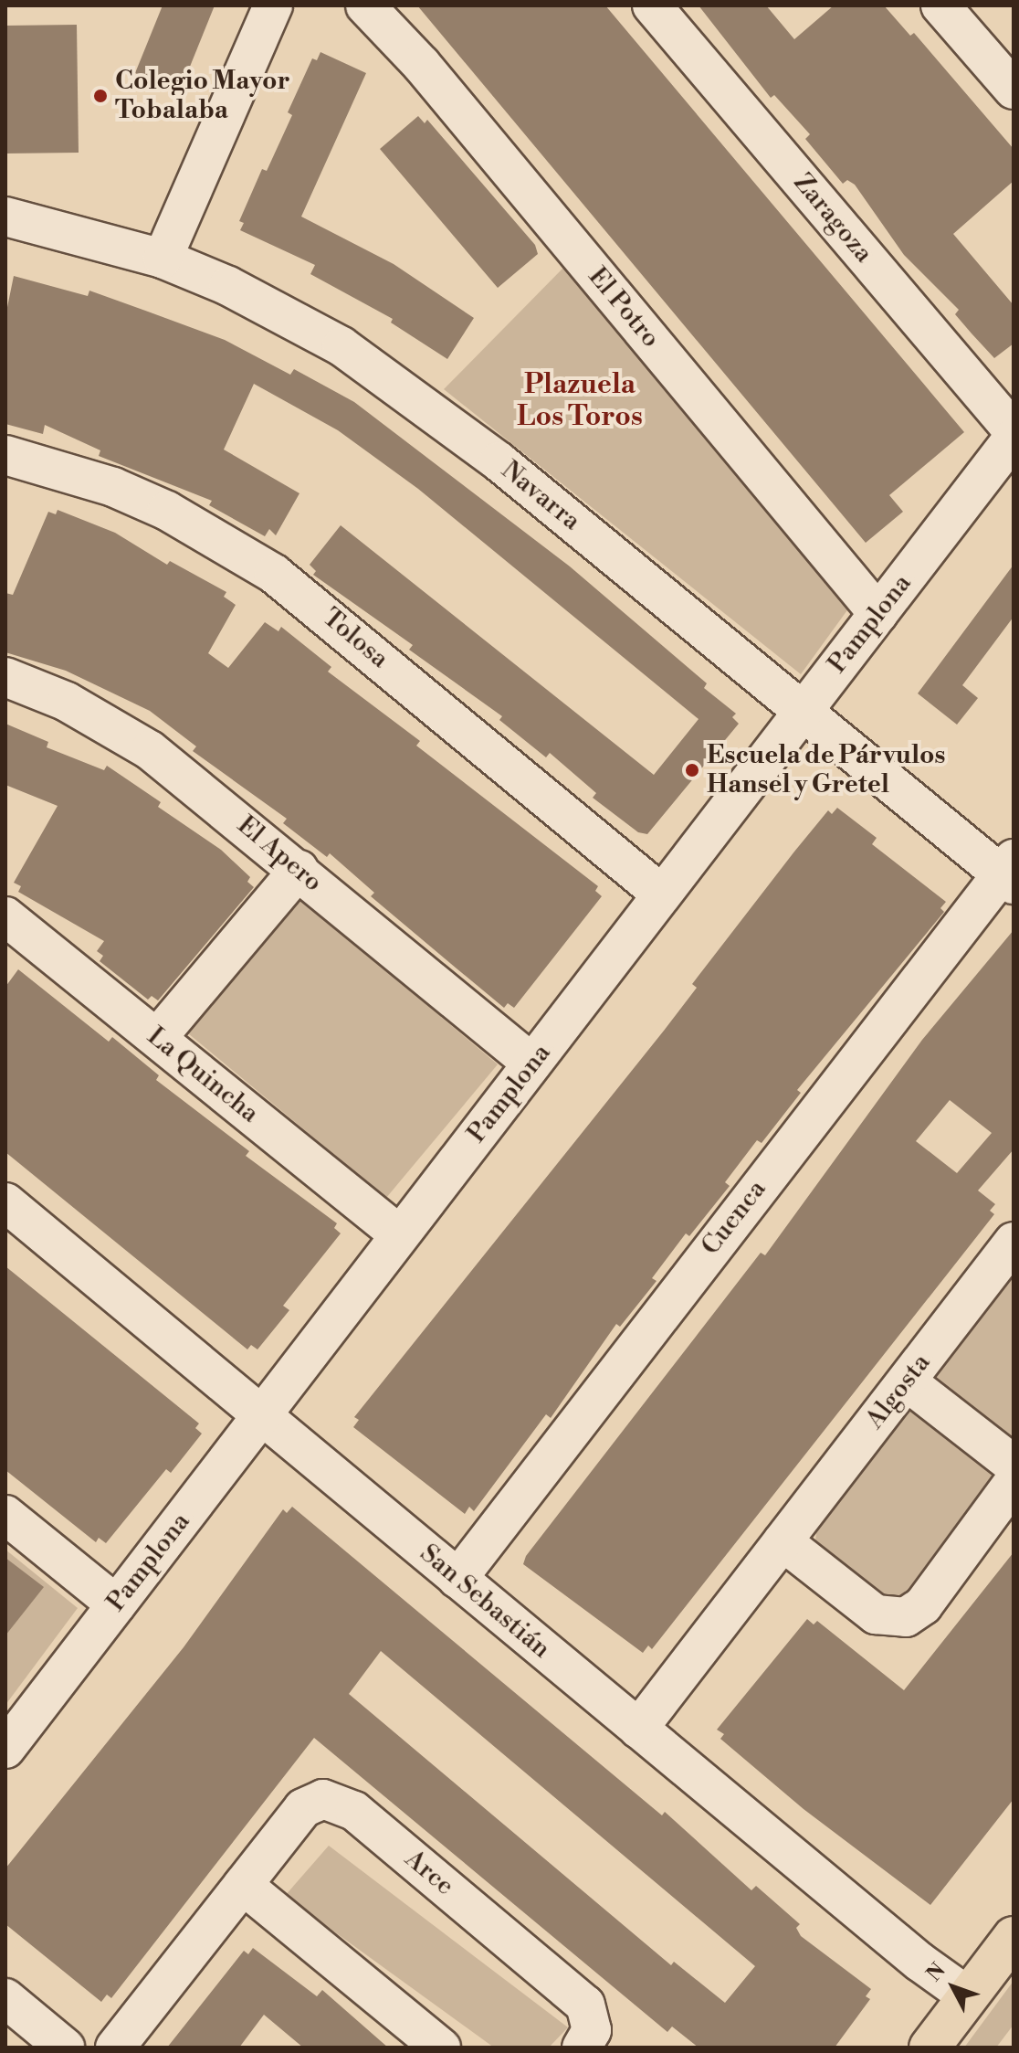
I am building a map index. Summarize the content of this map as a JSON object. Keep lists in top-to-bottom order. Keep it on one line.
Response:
{"streets":{"street":["Zaragoza","El Potro","Navarra","Pamplona","Tolosa","El Apero","La Quincha","Cuenca","Algosta","San Sebastián","Arce"]},"crossings":[["El Potro","Pamplona"],["Navarra","Pamplona"],["Navarra","Cuenca"],["Pamplona","Tolosa"],["Pamplona","El Apero"],["Pamplona","La Quincha"],["Pamplona","San Sebastián"],["Cuenca","San Sebastián"],["Algosta","San Sebastián"]],"districts":["Plazuela Los Toros"],"places":["Colegio Mayor Tobalaba","Escuela de Párvulos Hansel y Gretel"],"north":"top left"}
